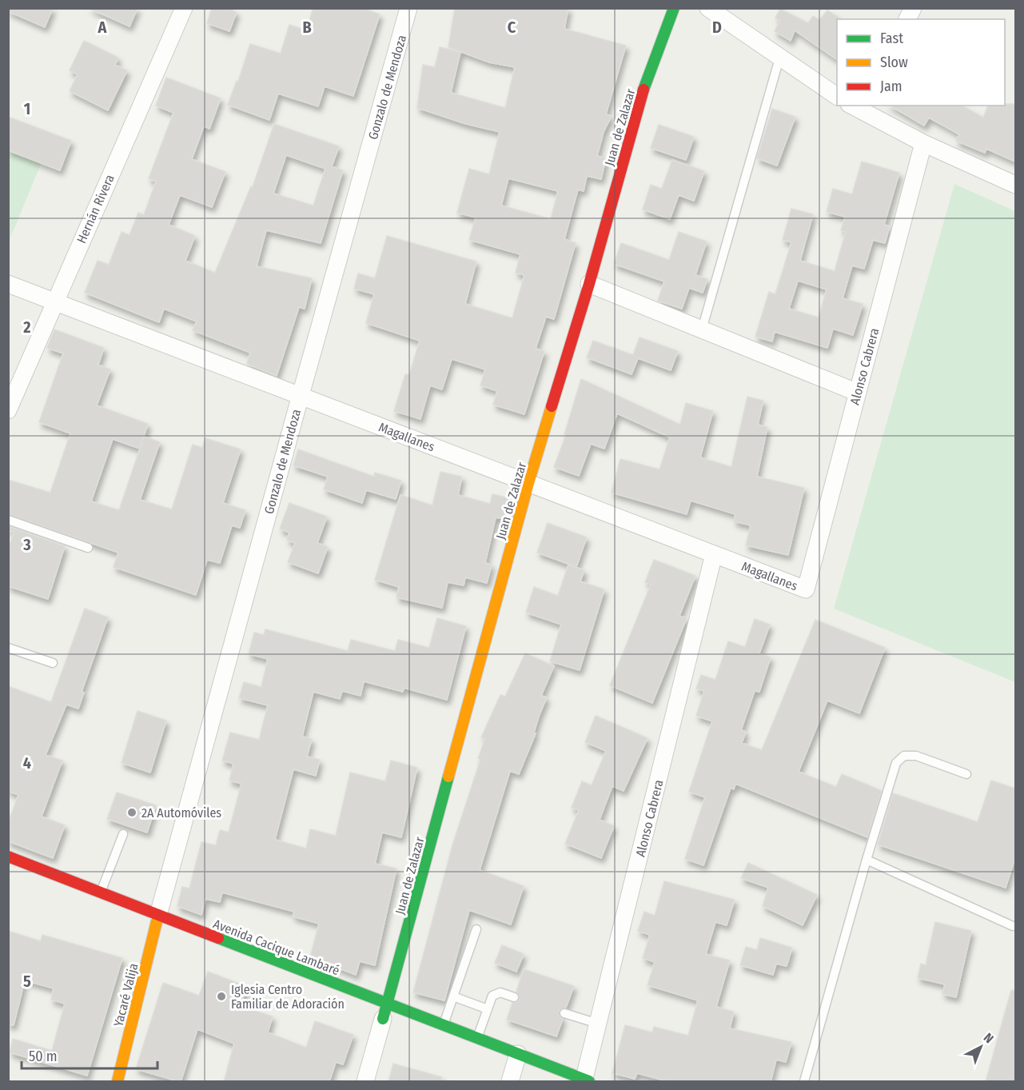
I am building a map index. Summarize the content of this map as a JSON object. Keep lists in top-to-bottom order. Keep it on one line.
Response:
{"streets":{"street":["Gonzalo de Mendoza","Juan de Zalazar","Hernán Rivera","Alonso Cabrera","Magallanes","Avenida Cacique Lambaré","Yacaré Valija"]},"crossings":[["Gonzalo de Mendoza","Magallanes"],["Gonzalo de Mendoza","Avenida Cacique Lambaré"],["Gonzalo de Mendoza","Yacaré Valija"],["Juan de Zalazar","Magallanes"],["Juan de Zalazar","Avenida Cacique Lambaré"],["Hernán Rivera","Magallanes"],["Alonso Cabrera","Magallanes"],["Alonso Cabrera","Avenida Cacique Lambaré"],["Avenida Cacique Lambaré","Yacaré Valija"]],"places":["2A Automóviles","Iglesia Centro Familiar de Adoración"],"legend":["Fast","Slow","Jam"],"scale_bar":"50 m","north":"top right","grid":{"columns":["A","B","C","D"],"rows":["1","2","3","4","5"]}}
